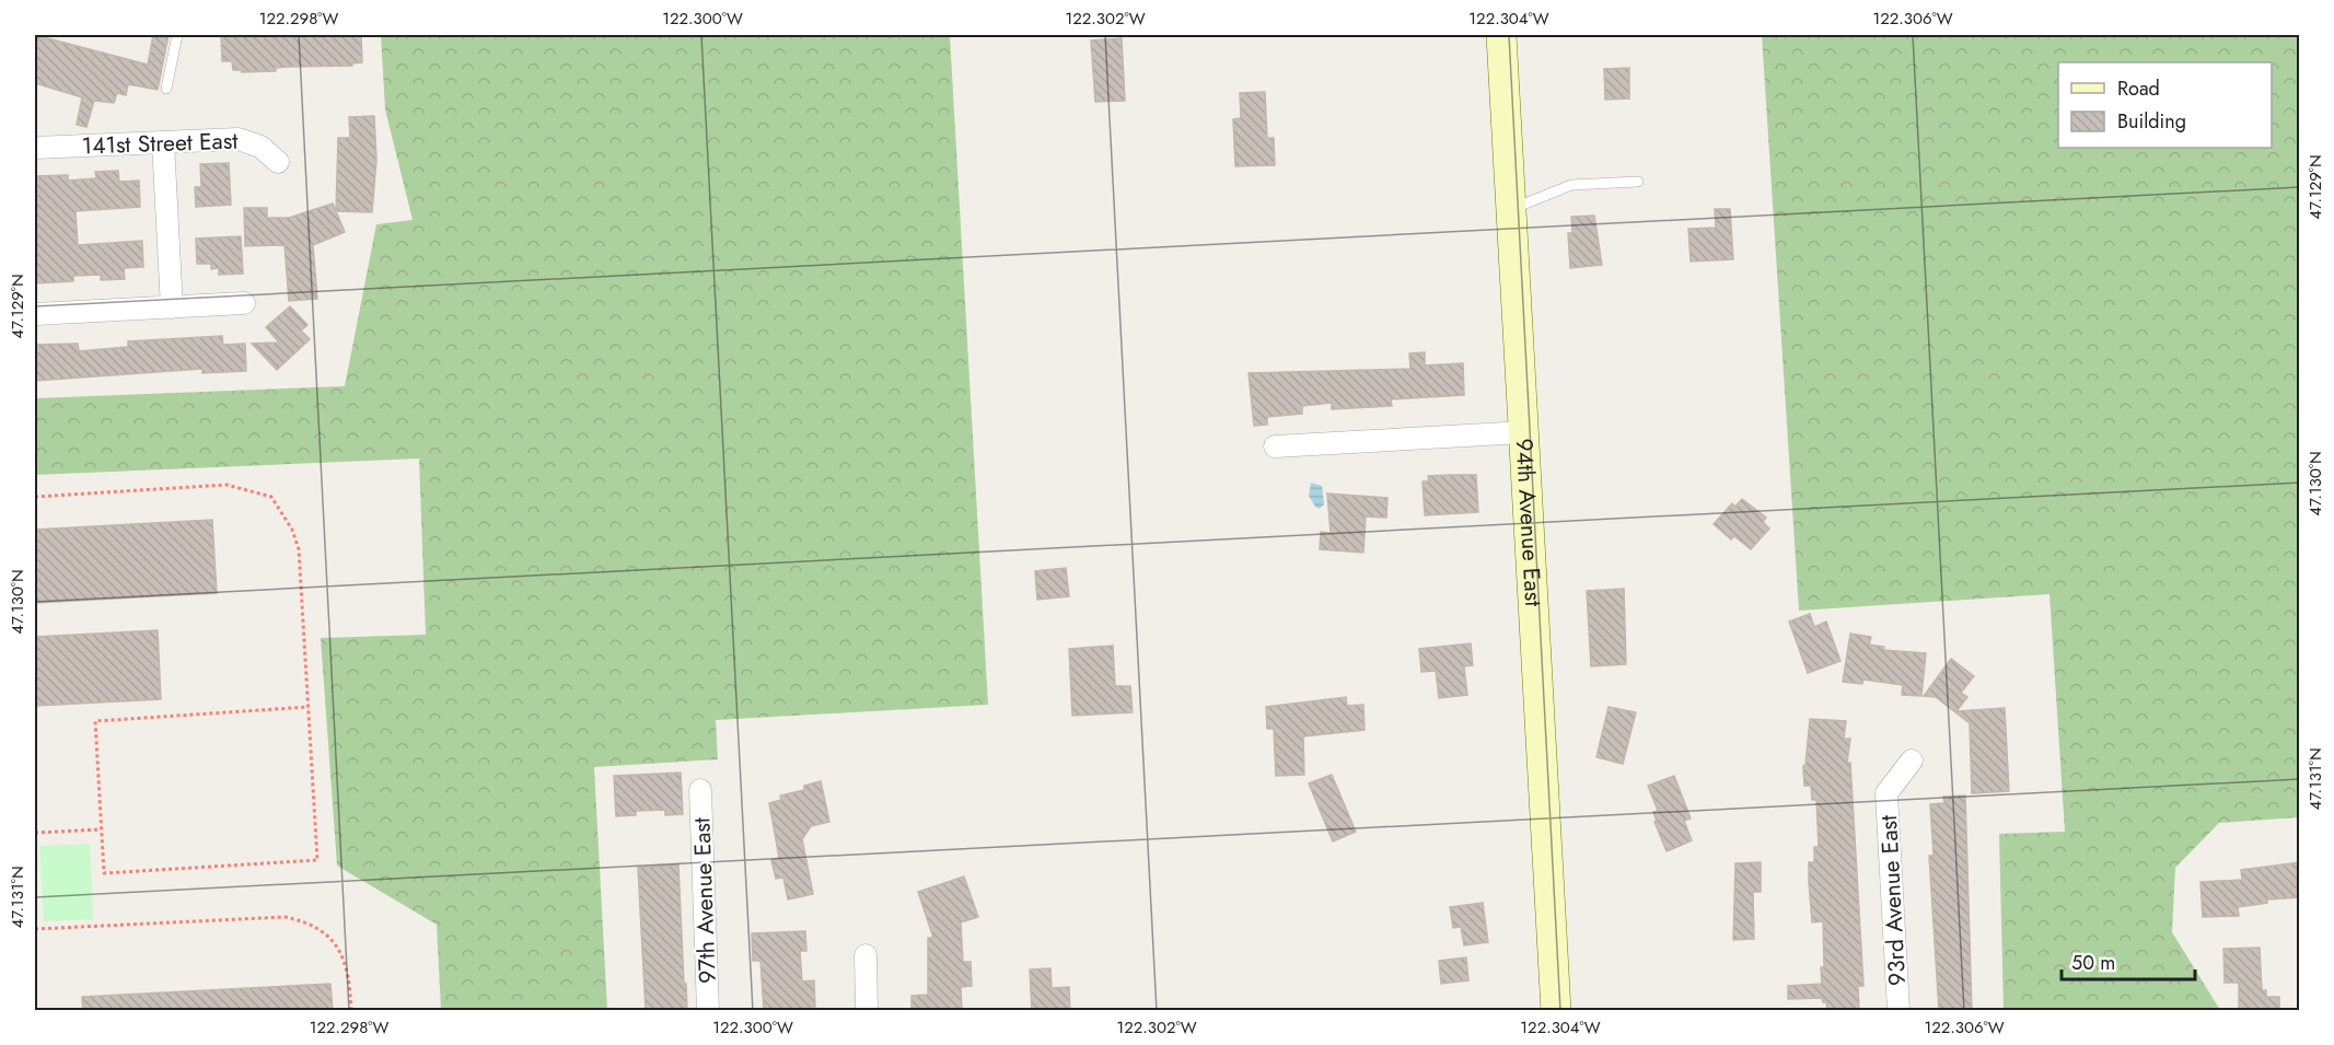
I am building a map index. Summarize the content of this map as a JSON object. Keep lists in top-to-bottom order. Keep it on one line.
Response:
{"streets":{"main road":["94th Avenue East"],"street":["141st Street East","97th Avenue East","93rd Avenue East"]},"legend":["Road","Building"],"scale_bar":"50 m","coordinates":["122.298°W","122.300°W","122.302°W","122.304°W","122.306°W","47.129°N","47.130°N","47.131°N"]}
